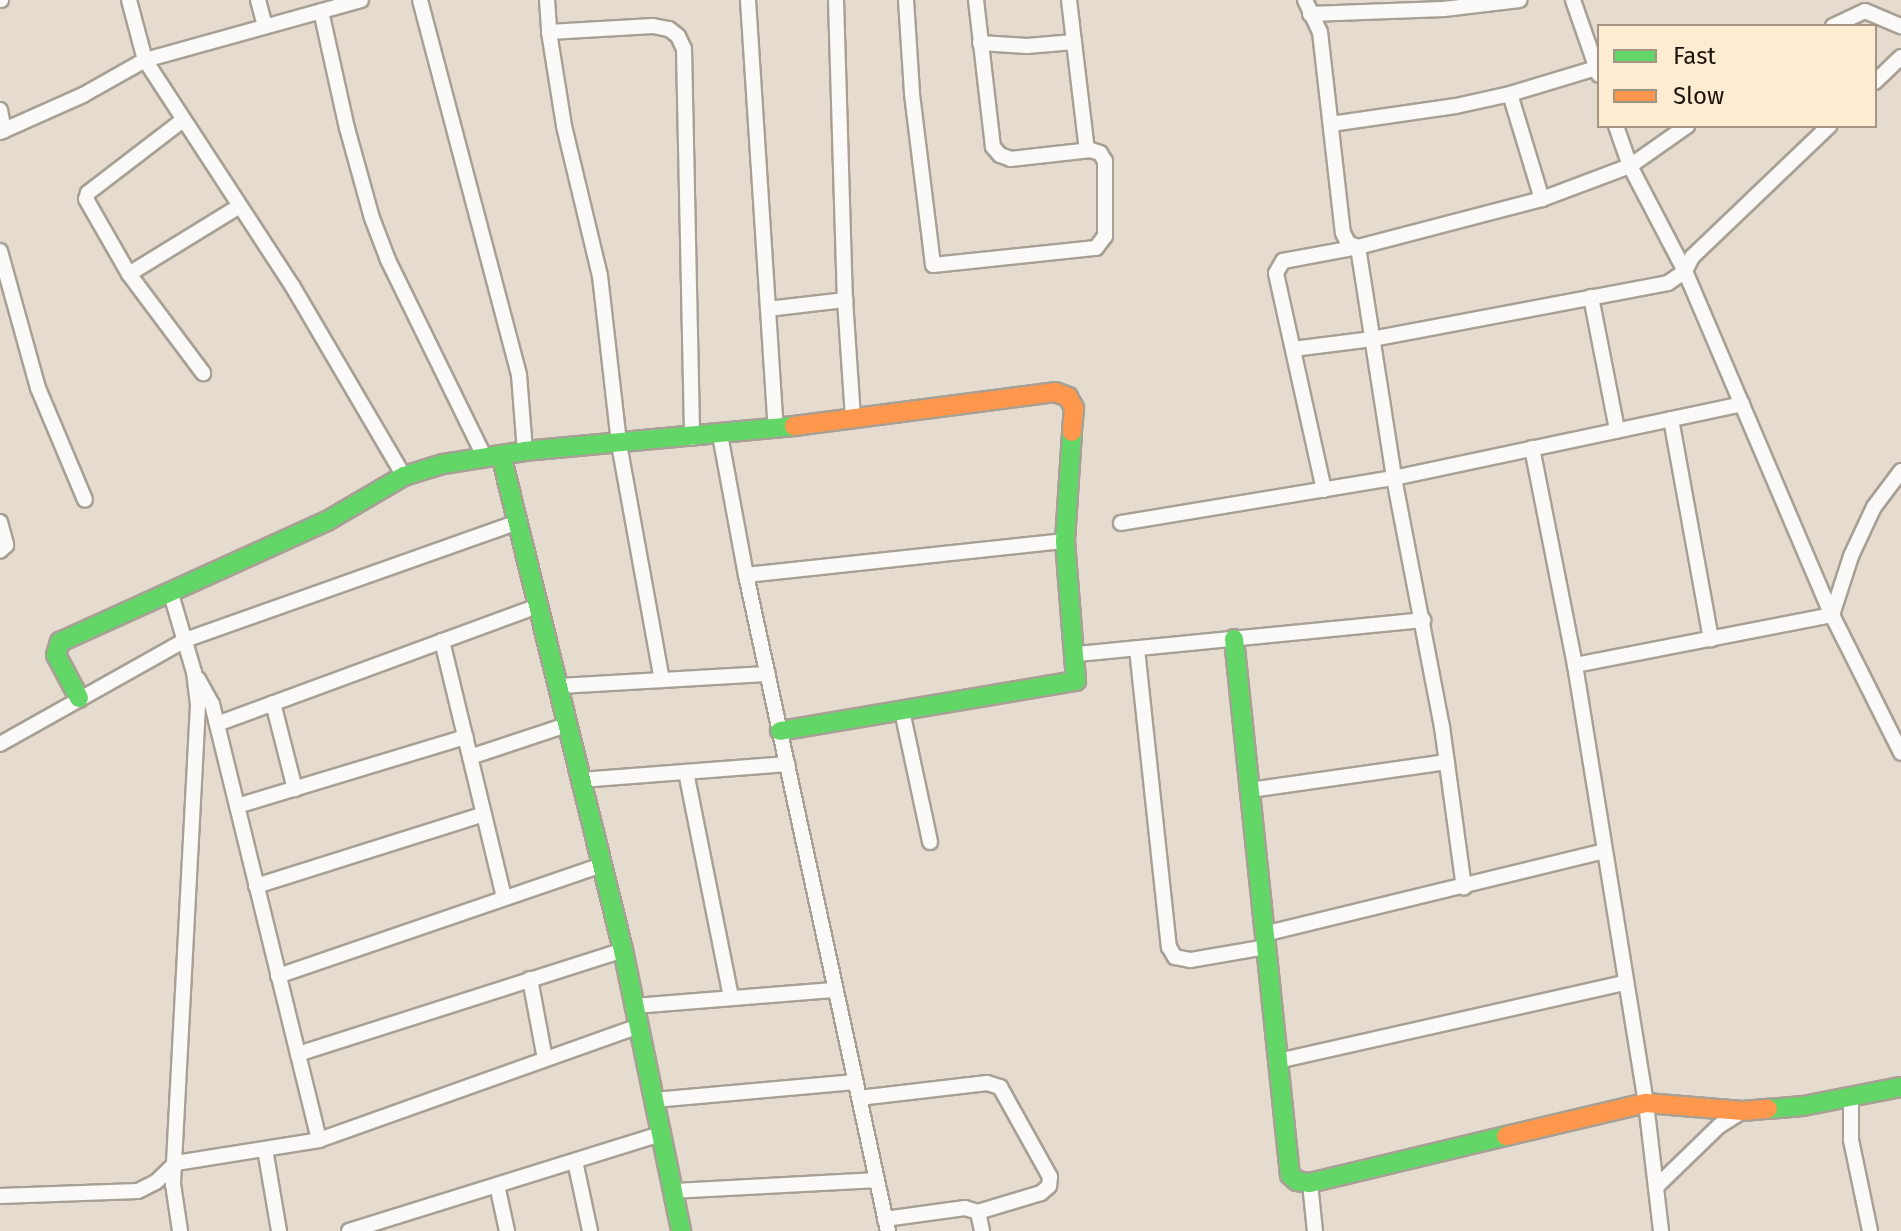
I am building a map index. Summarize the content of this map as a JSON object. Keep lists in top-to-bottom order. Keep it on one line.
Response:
{"legend":["Fast","Slow"]}
